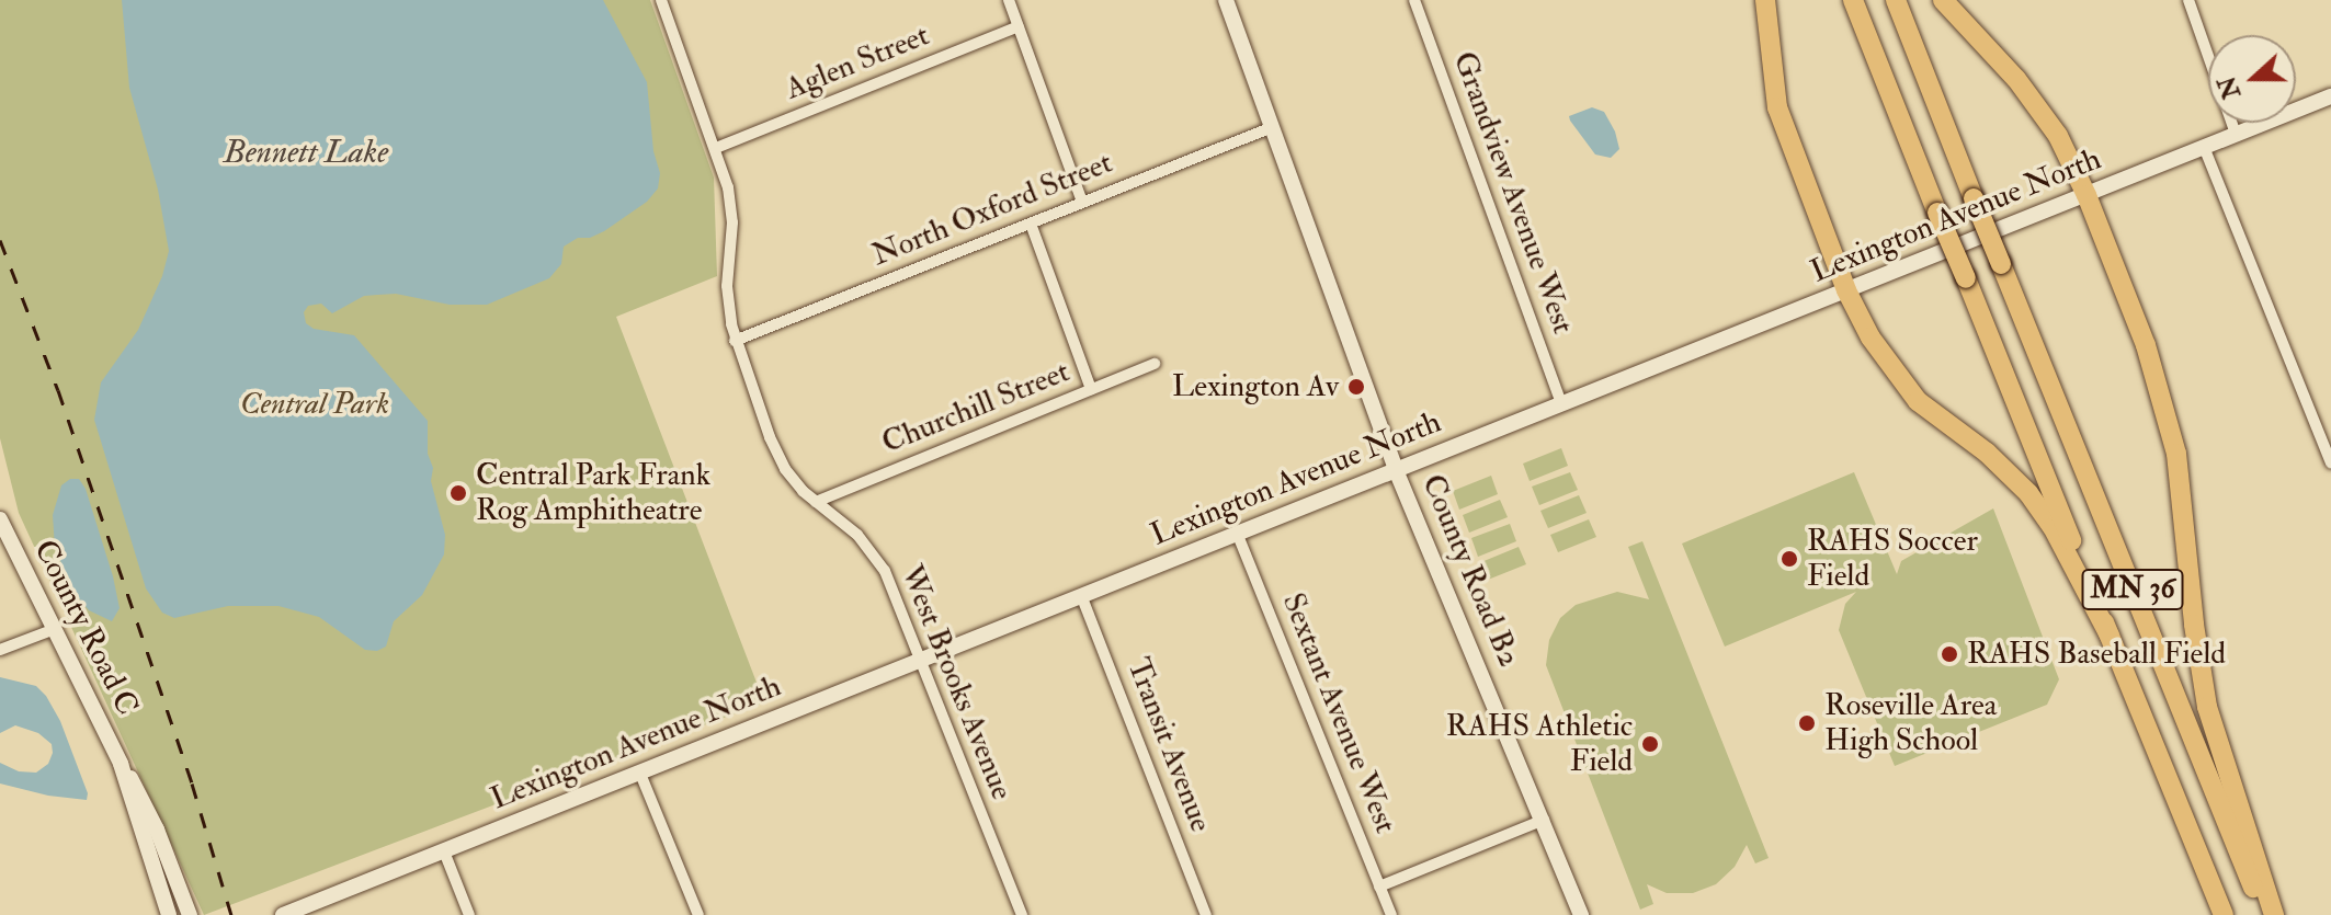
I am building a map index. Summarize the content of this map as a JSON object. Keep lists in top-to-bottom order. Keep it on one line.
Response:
{"streets":{"highway":["MN 36"],"main road":["Lexington Avenue North","County Road B2","County Road C"],"street":["Aglen Street","Grandview Avenue West","North Oxford Street","Churchill Street","West Brooks Avenue","Sextant Avenue West","Transit Avenue"]},"crossings":[["Aglen Street","West Brooks Avenue"],["Grandview Avenue West","Lexington Avenue North"],["North Oxford Street","County Road B2"],["North Oxford Street","West Brooks Avenue"],["Lexington Avenue North","County Road B2"],["Lexington Avenue North","West Brooks Avenue"],["Lexington Avenue North","Sextant Avenue West"],["Lexington Avenue North","Transit Avenue"],["Churchill Street","West Brooks Avenue"]],"water":["Bennett Lake"],"parks":["Central Park"],"places":["Lexington Av","Central Park Frank Rog Amphitheatre","RAHS Soccer Field","RAHS Baseball Field","Roseville Area High School","RAHS Athletic Field"],"north":"left"}
